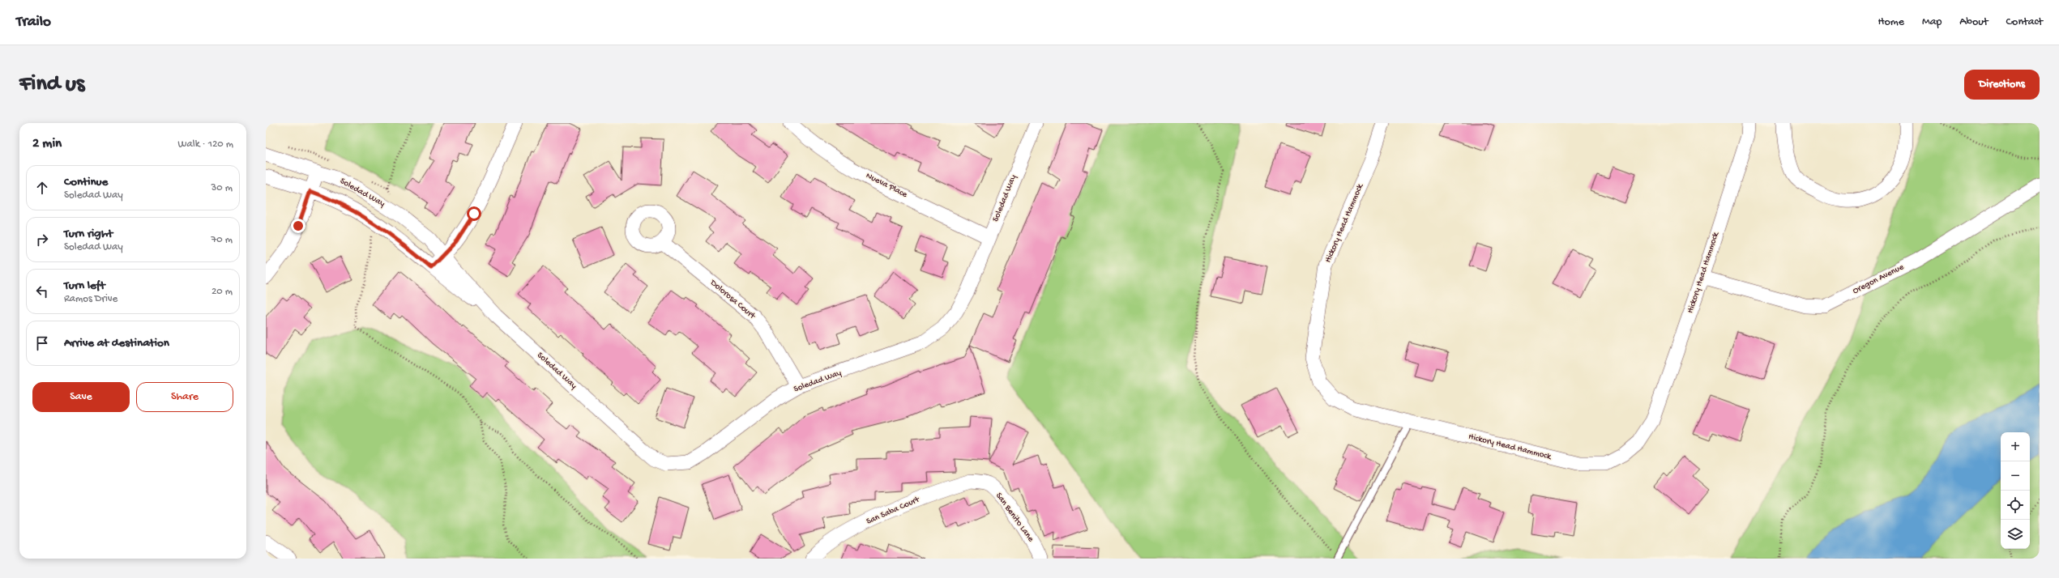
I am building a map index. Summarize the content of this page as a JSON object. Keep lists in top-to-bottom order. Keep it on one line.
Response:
{"streets":{"street":["Nueva Place","Soledad Way","Hickory Head Hammock","Oregon Avenue","Dolorosa Court","San Saba Court","San Benito Lane"]},"crossings":[["Nueva Place","Soledad Way"],["Soledad Way","Dolorosa Court"],["Hickory Head Hammock","Oregon Avenue"],["San Saba Court","San Benito Lane"]],"page":{"header":"Trailo","nav":["Home","Map","About","Contact"],"buttons":["Directions",["Save","Share"]],"title":"Find us","heading":["2 min","Walk · 120 m"],"list":[["Continue","Soledad Way","30 m"],["Turn right","Soledad Way","70 m"],["Turn left","Ramos Drive","20 m"],"Arrive at destination"],"map_buttons":["+","−"]}}
